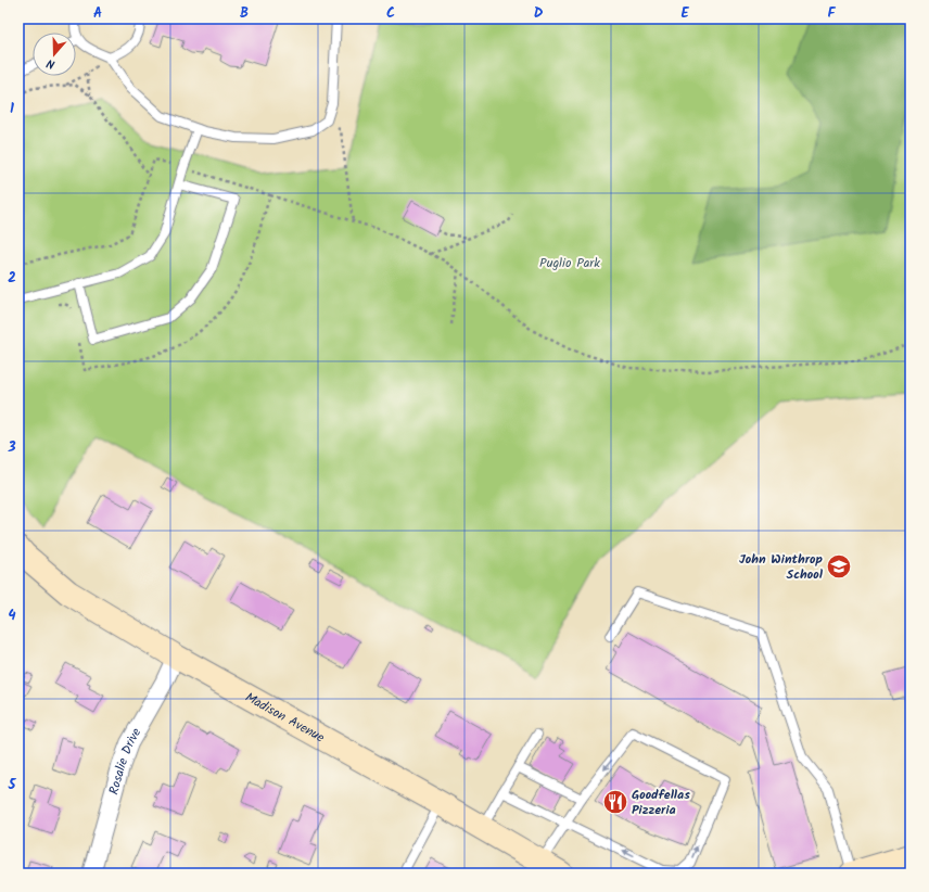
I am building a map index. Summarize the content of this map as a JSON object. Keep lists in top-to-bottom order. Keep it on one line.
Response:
{"streets":{"main road":["Madison Avenue"],"street":["Rosalie Drive"]},"crossings":[["Madison Avenue","Rosalie Drive"]],"parks":["Puglio Park"],"places":{"school or university":["John Winthrop School"],"restaurant":["Goodfellas Pizzeria"]},"north":"bottom","grid":{"columns":["A","B","C","D","E","F"],"rows":["1","2","3","4","5"]}}
